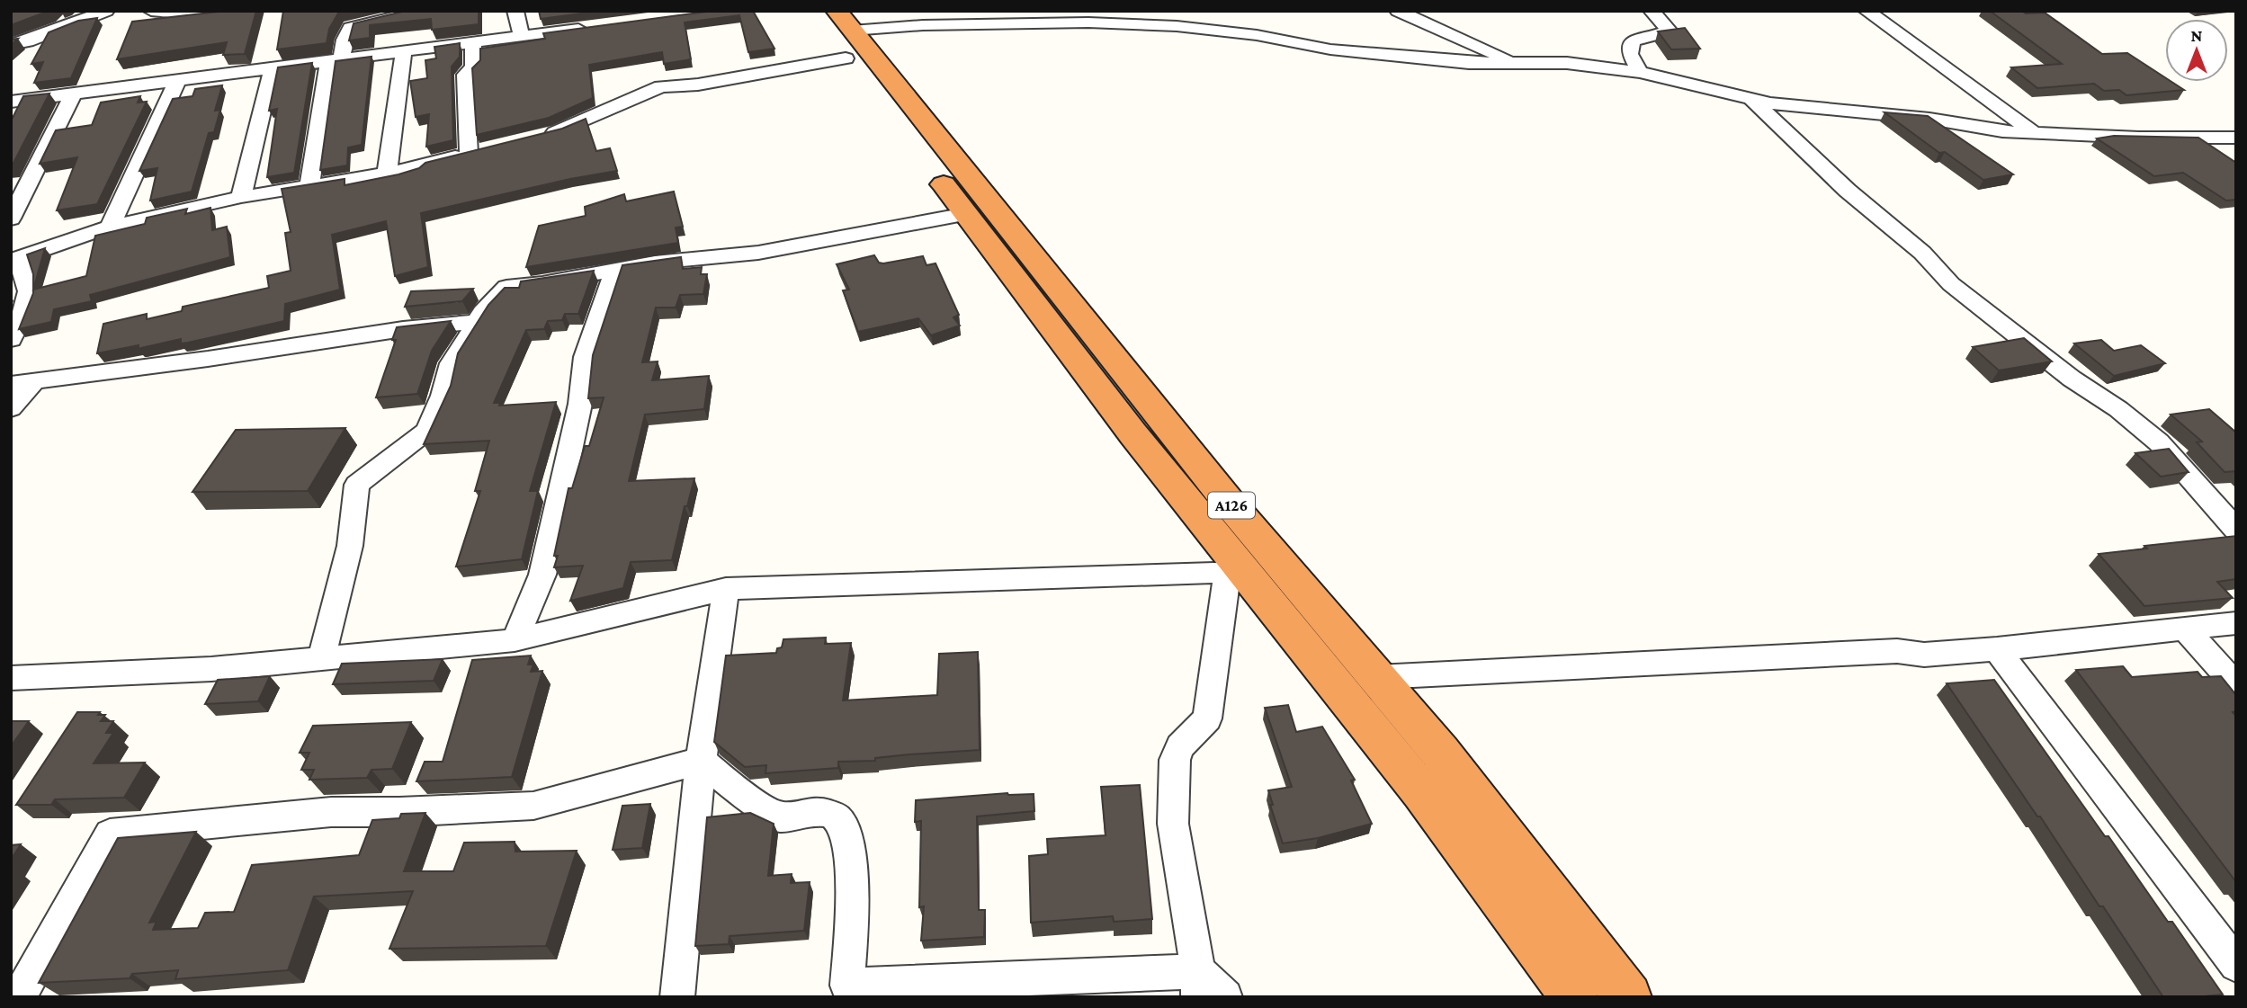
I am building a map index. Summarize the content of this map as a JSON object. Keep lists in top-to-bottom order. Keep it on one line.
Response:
{"streets":{"highway":["A126"]},"north":"top"}
